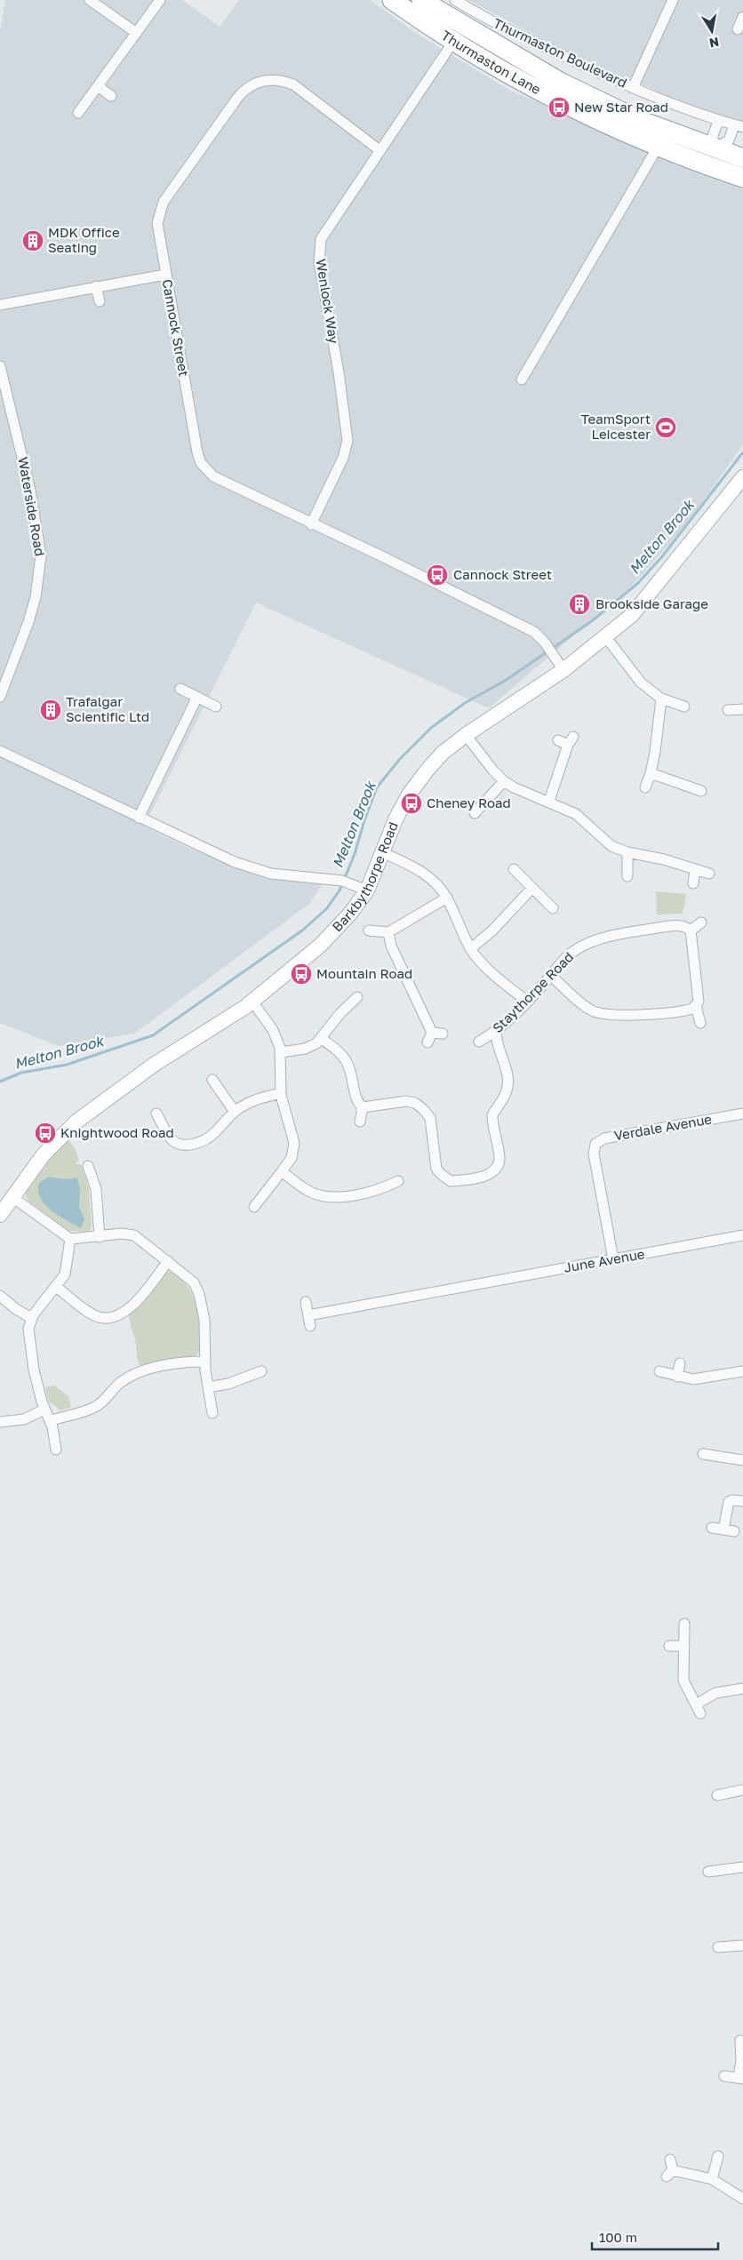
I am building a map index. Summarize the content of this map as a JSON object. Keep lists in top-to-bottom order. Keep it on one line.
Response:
{"streets":{"highway":["Thurmaston Lane"],"street":["Thurmaston Boulevard","Wenlock Way","Cannock Street","Waterside Road","Barkbythorpe Road","Staythorpe Road","Verdale Avenue","June Avenue"]},"crossings":[["Thurmaston Lane","Wenlock Way"],["Wenlock Way","Cannock Street"],["Cannock Street","Barkbythorpe Road"],["Verdale Avenue","June Avenue"]],"water":["Melton Brook"],"places":{"bus stop":["New Star Road","Cannock Street","Cheney Road","Mountain Road","Knightwood Road"],"building":["MDK Office Seating","Brookside Garage","Trafalgar Scientific Ltd"],"sports":["TeamSport Leicester"]},"scale_bar":"100 m","north":"bottom"}
